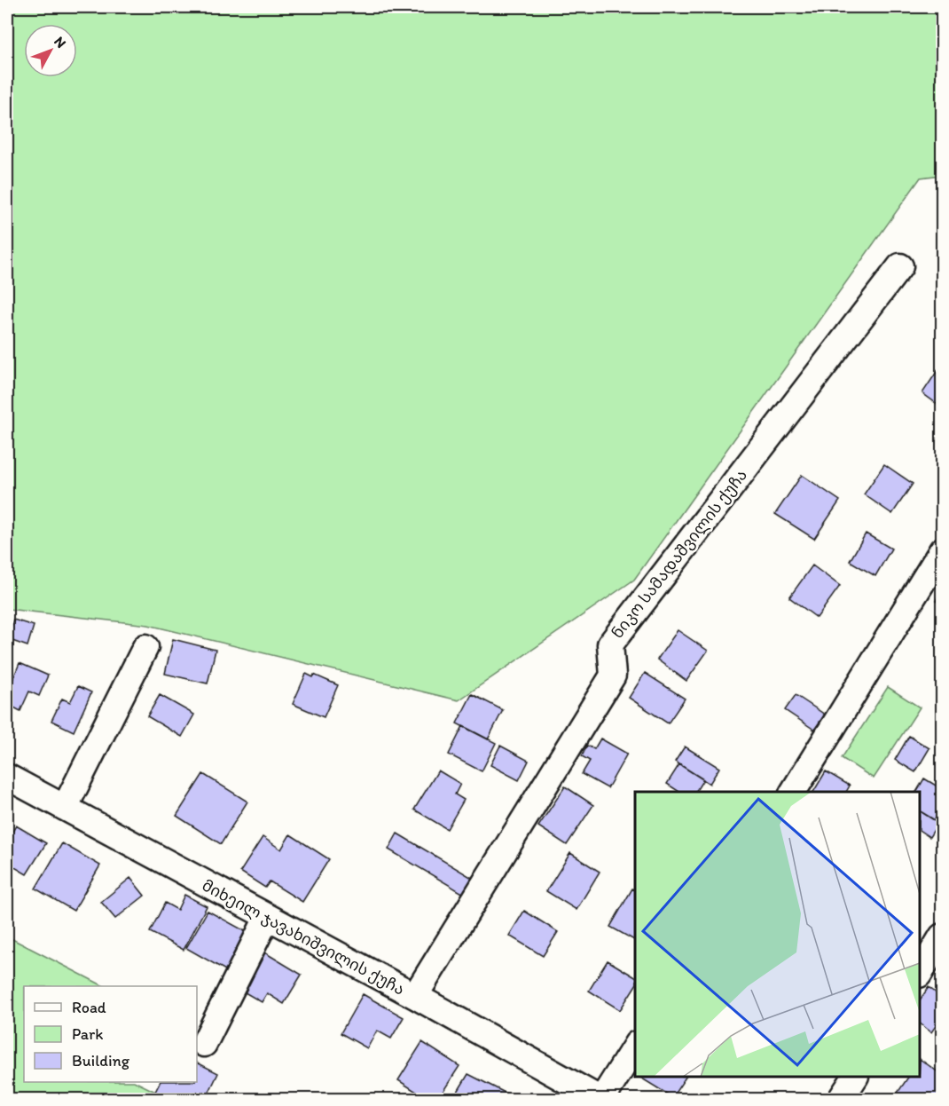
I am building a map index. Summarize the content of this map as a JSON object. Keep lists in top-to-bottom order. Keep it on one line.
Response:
{"streets":{"street":["ნიკო სამადაშვილის ქუჩა","მიხეილ ჯავახიშვილის ქუჩა"]},"crossings":[["ნიკო სამადაშვილის ქუჩა","მიხეილ ჯავახიშვილის ქუჩა"]],"legend":["Road","Park","Building"],"north":"top right"}
